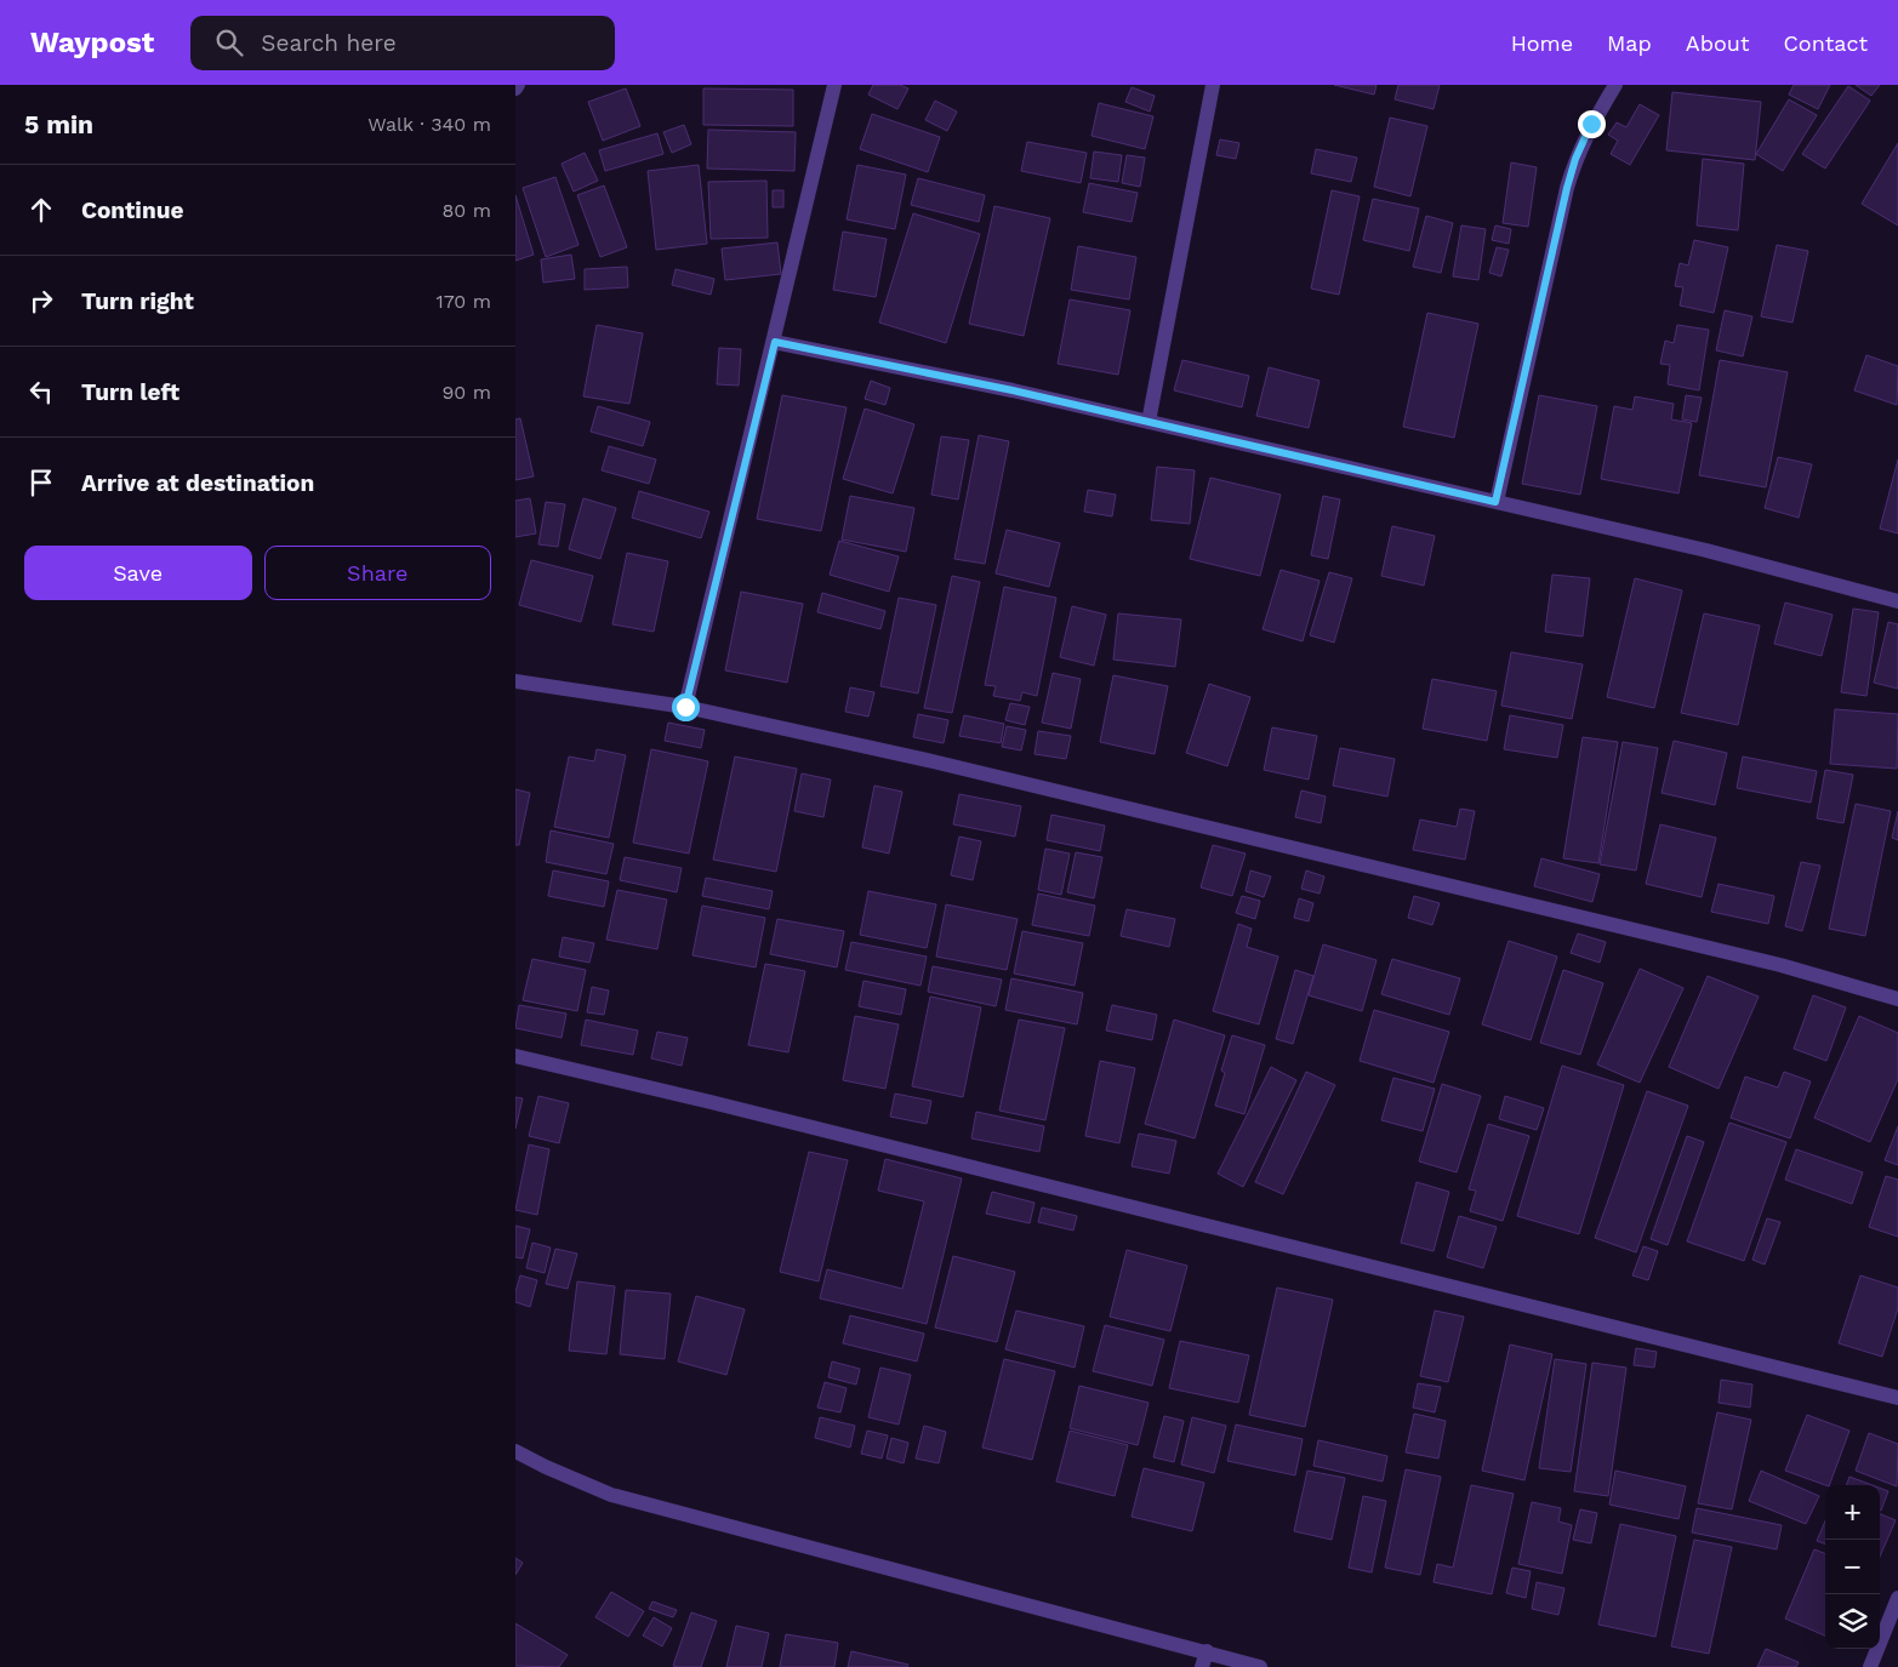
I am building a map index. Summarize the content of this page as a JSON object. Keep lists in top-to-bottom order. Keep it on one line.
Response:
{"page":{"header":"Waypost","search":"Search here","nav":["Home","Map","About","Contact"],"heading":["5 min","Walk · 340 m"],"list":[["Continue","80 m"],["Turn right","170 m"],["Turn left","90 m"],"Arrive at destination"],"buttons":["Save","Share"],"map_buttons":["+","−"]}}
